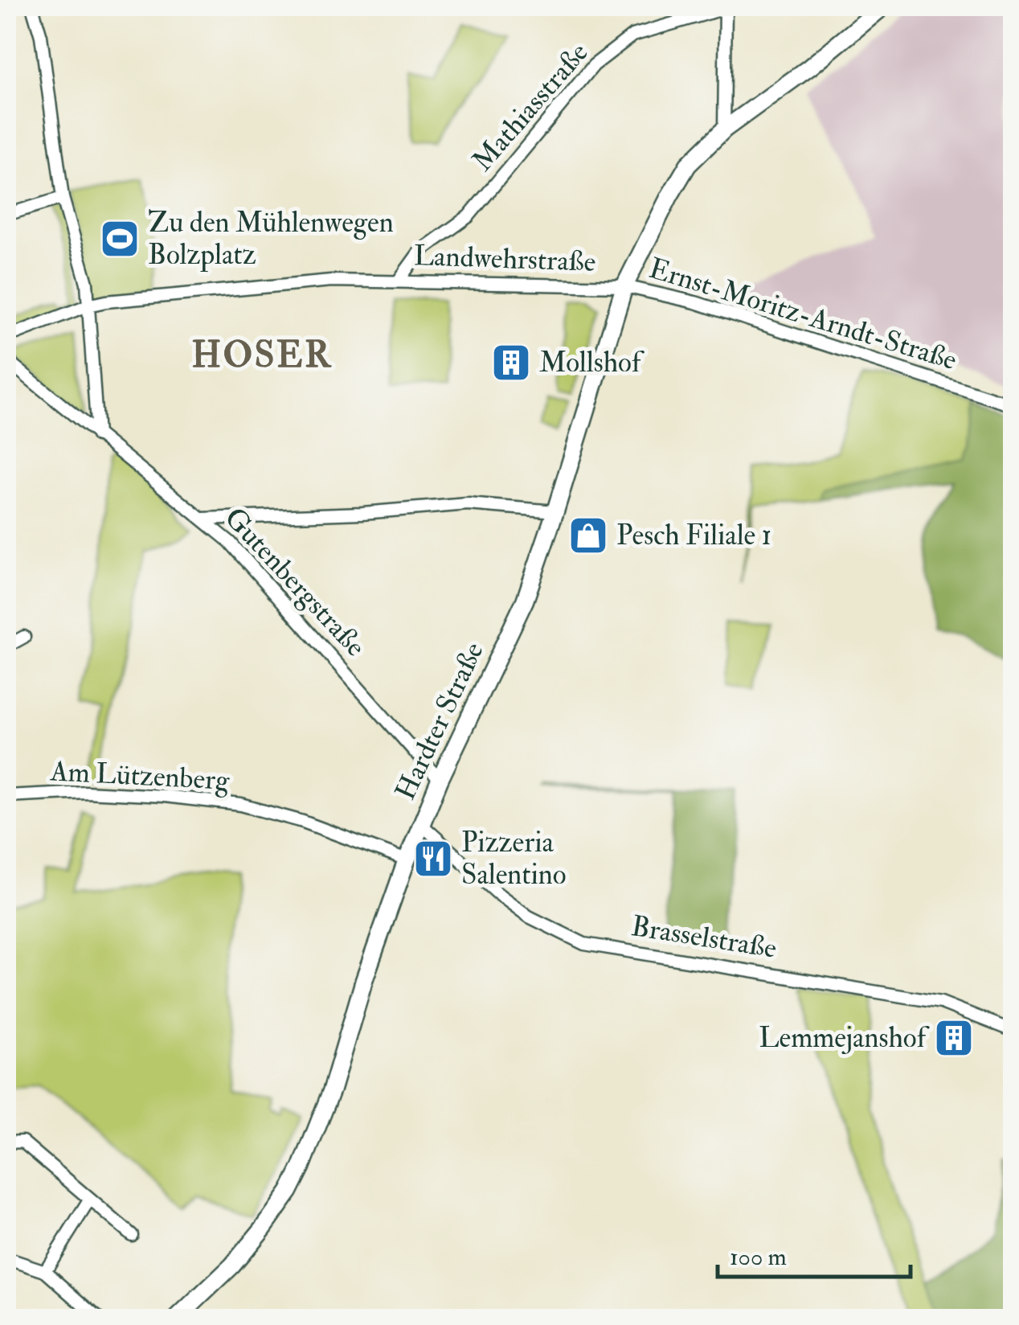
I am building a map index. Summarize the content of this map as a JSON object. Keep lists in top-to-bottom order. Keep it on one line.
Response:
{"streets":{"main road":["Hardter Straße"],"street":["Mathiasstraße","Landwehrstraße","Ernst-Moritz-Arndt-Straße","Gutenbergstraße","Am Lützenberg","Brasselstraße"]},"crossings":[["Mathiasstraße","Landwehrstraße"],["Landwehrstraße","Ernst-Moritz-Arndt-Straße"],["Landwehrstraße","Hardter Straße"],["Ernst-Moritz-Arndt-Straße","Hardter Straße"],["Gutenbergstraße","Hardter Straße"],["Hardter Straße","Am Lützenberg"],["Hardter Straße","Brasselstraße"]],"districts":["HOSER"],"places":{"sports":["Zu den Mühlenwegen Bolzplatz"],"building":["Mollshof","Lemmejanshof"],"shop":["Pesch Filiale 1"],"restaurant":["Pizzeria Salentino"]},"scale_bar":"100 m"}
